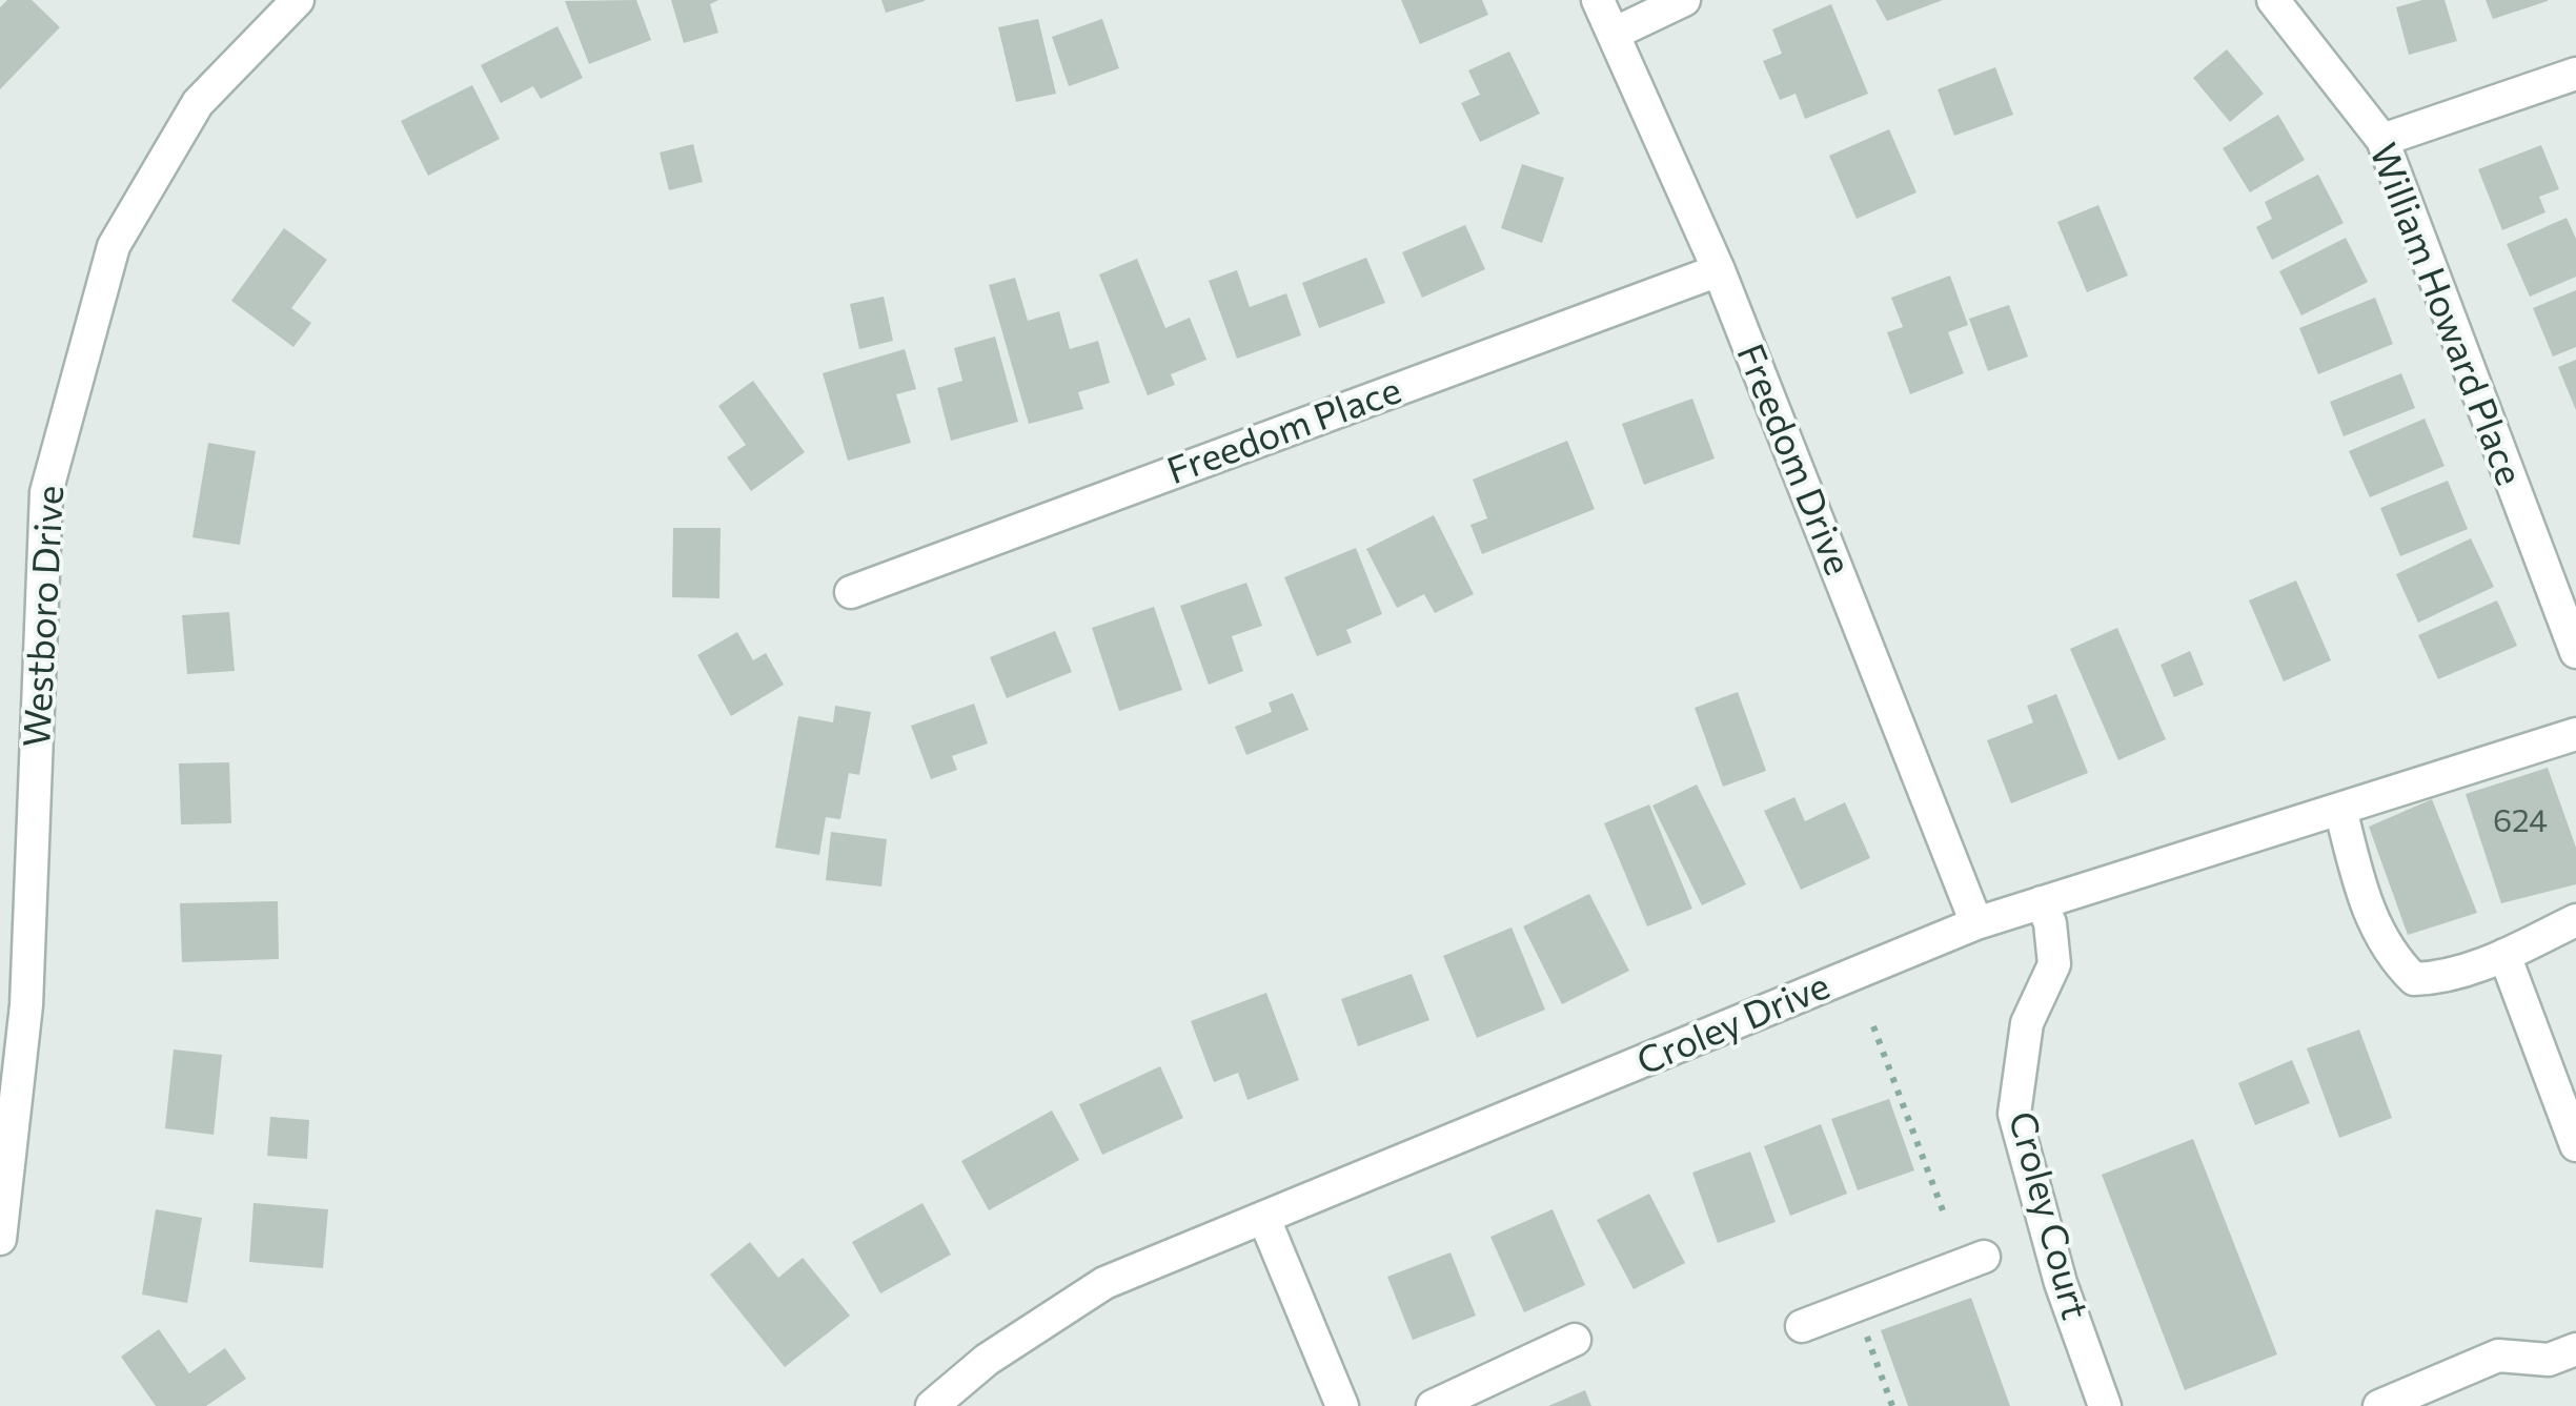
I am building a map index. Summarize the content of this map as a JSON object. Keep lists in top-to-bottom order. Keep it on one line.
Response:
{"streets":{"street":["William Howard Place","Freedom Place","Freedom Drive","Westboro Drive","Croley Drive","Croley Court"]},"crossings":[["Freedom Place","Freedom Drive"],["Freedom Drive","Croley Drive"],["Croley Drive","Croley Court"]],"house_numbers":["624"]}
